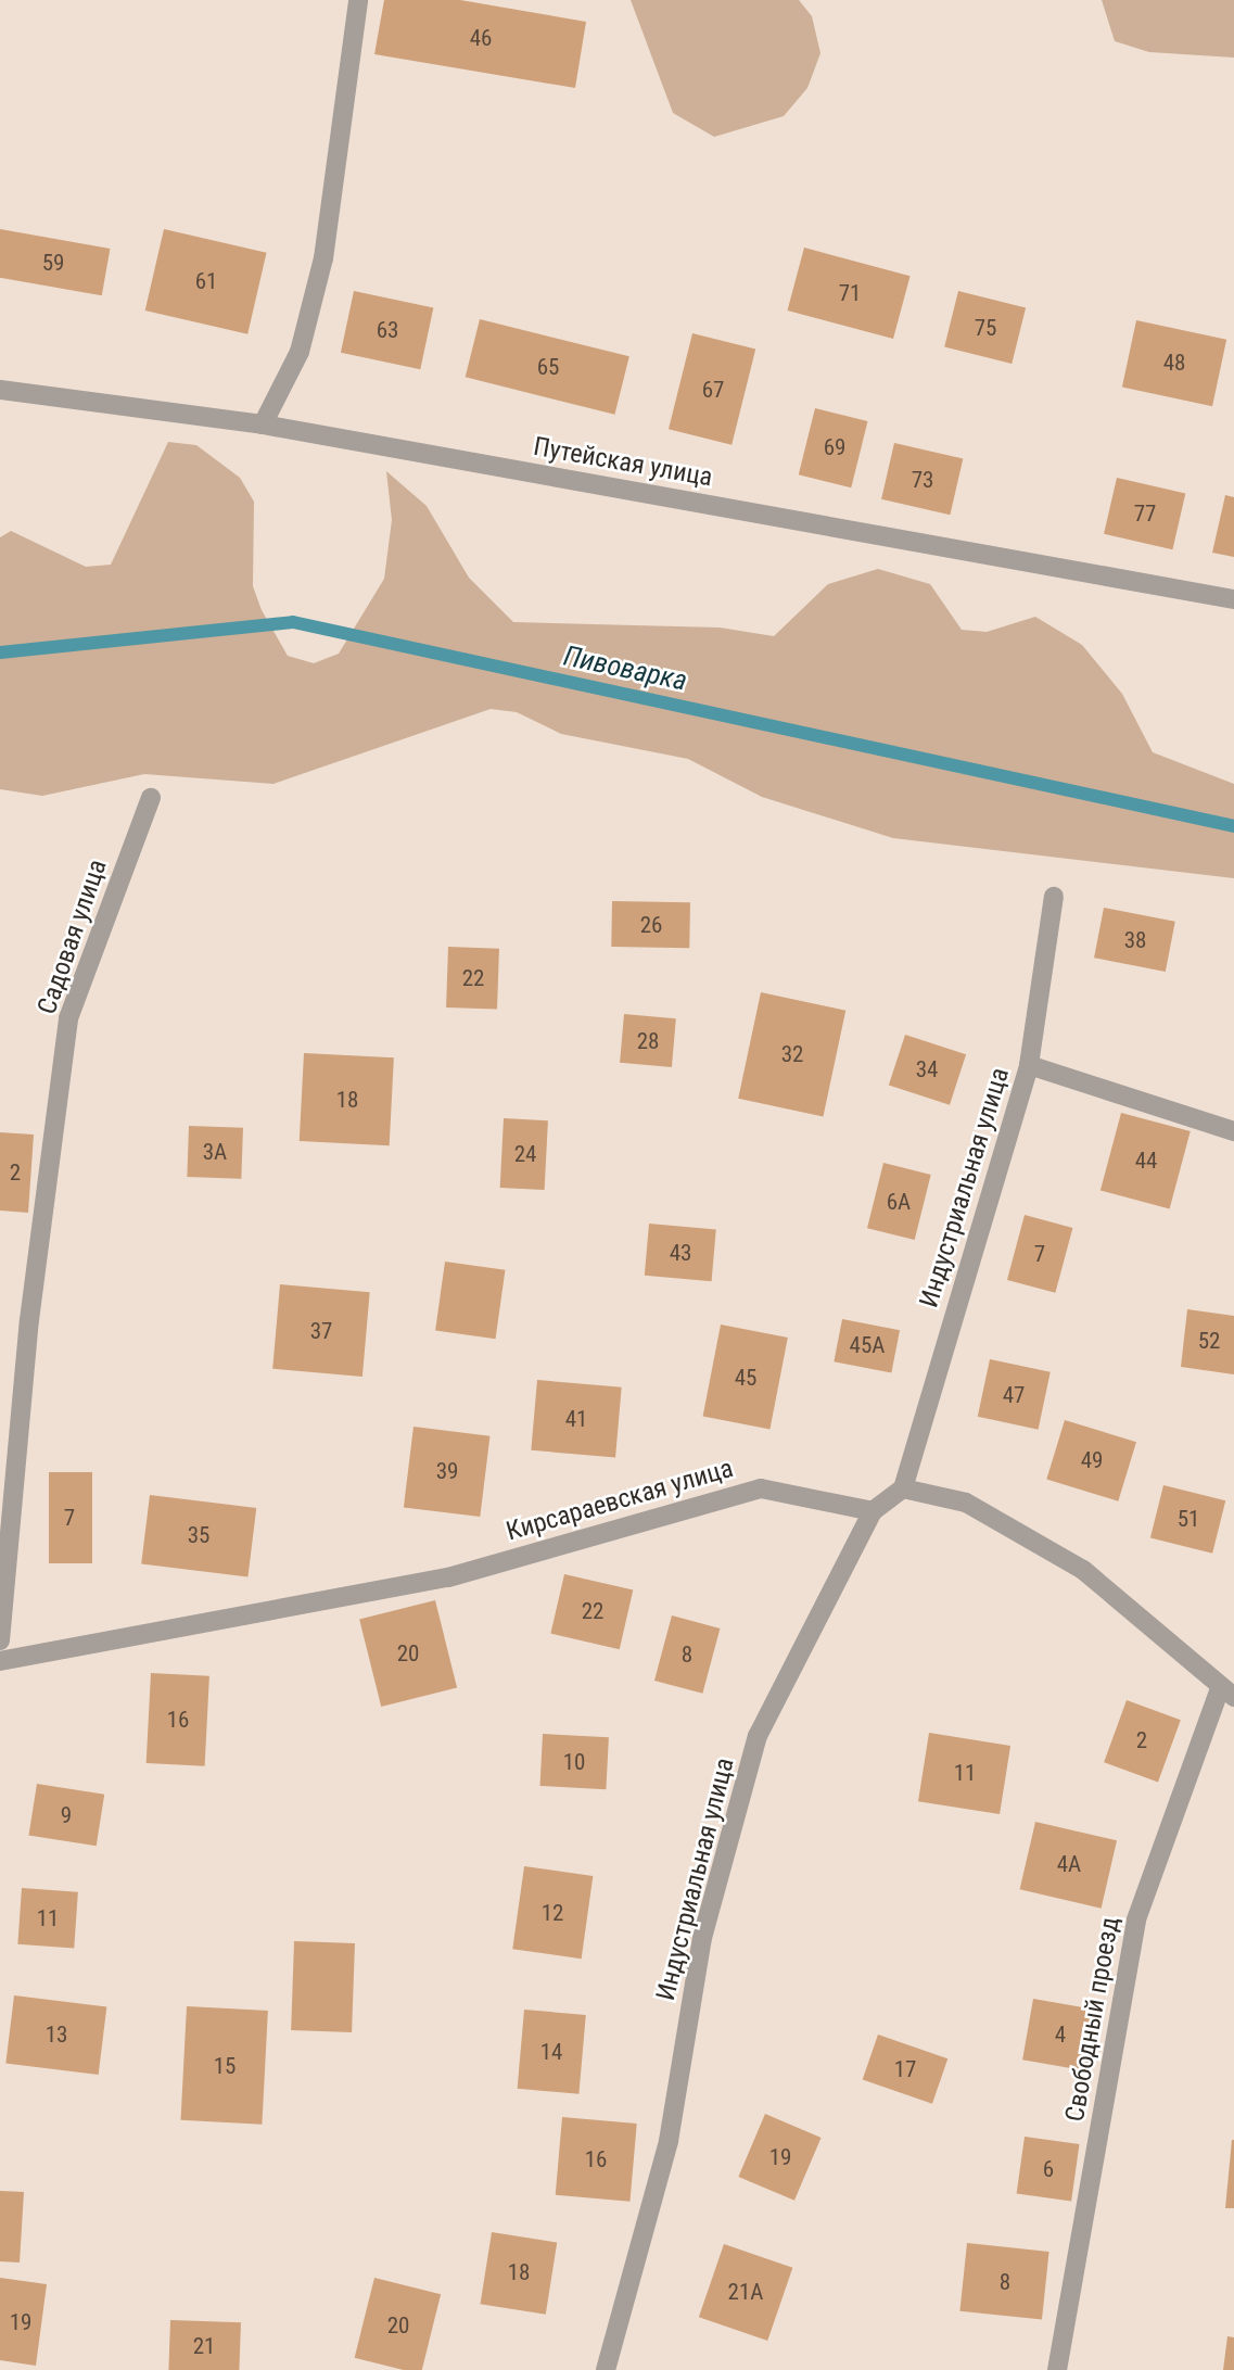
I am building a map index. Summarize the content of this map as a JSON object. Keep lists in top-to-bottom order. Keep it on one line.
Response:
{"streets":{"street":["Путейская улица","Садовая улица","Индустриальная улица","Кирсараевская улица","Свободный проезд"]},"crossings":[["Индустриальная улица","Кирсараевская улица"]],"water":["Пивоварка"],"house_numbers":["46","59","61","71","75","63","48","65","67","69","73","77","26","38","22","28","32","34","18","3А","24","44","2","6А","43","7","37","52","45А","45","47","41","49","39","7","51","35","22","20","8","16","2","10","11","9","4А","12","11","13","4","14","15","17","19","16","6","18","8","21А","19","20","21"]}
